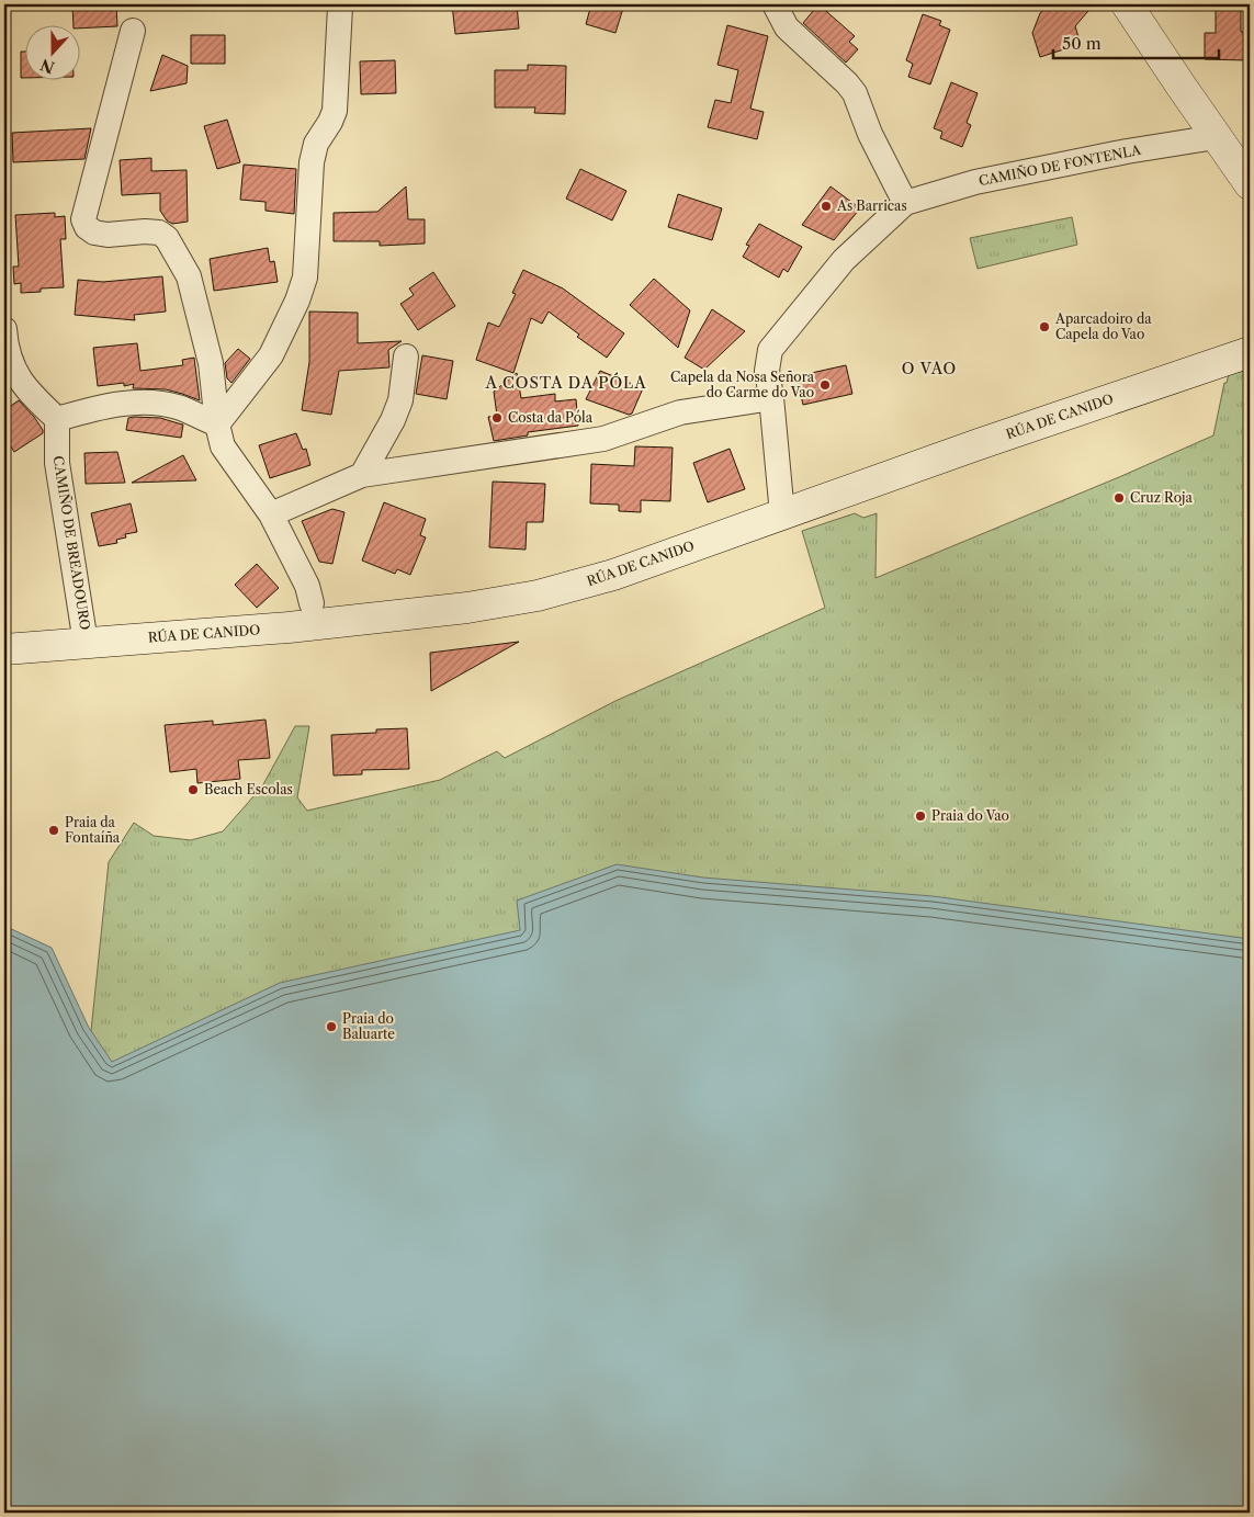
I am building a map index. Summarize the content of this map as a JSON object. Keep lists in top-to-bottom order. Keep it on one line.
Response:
{"streets":{"main road":["RÚA DE CANIDO"],"street":["CAMIÑO DE FONTENLA","CAMIÑO DE BREADOURO"]},"crossings":[["CAMIÑO DE FONTENLA","RÚA DE CANIDO"],["RÚA DE CANIDO","CAMIÑO DE BREADOURO"]],"districts":["O VAO","A COSTA DA PÓLA"],"places":["As Barricas","Aparcadoiro da Capela do Vao","Capela da Nosa Señora do Carme do Vao","Costa da Póla","Cruz Roja","Beach Escolas","Praia do Vao","Praia da Fontaíña","Praia do Baluarte"],"scale_bar":"50 m","north":"bottom"}
